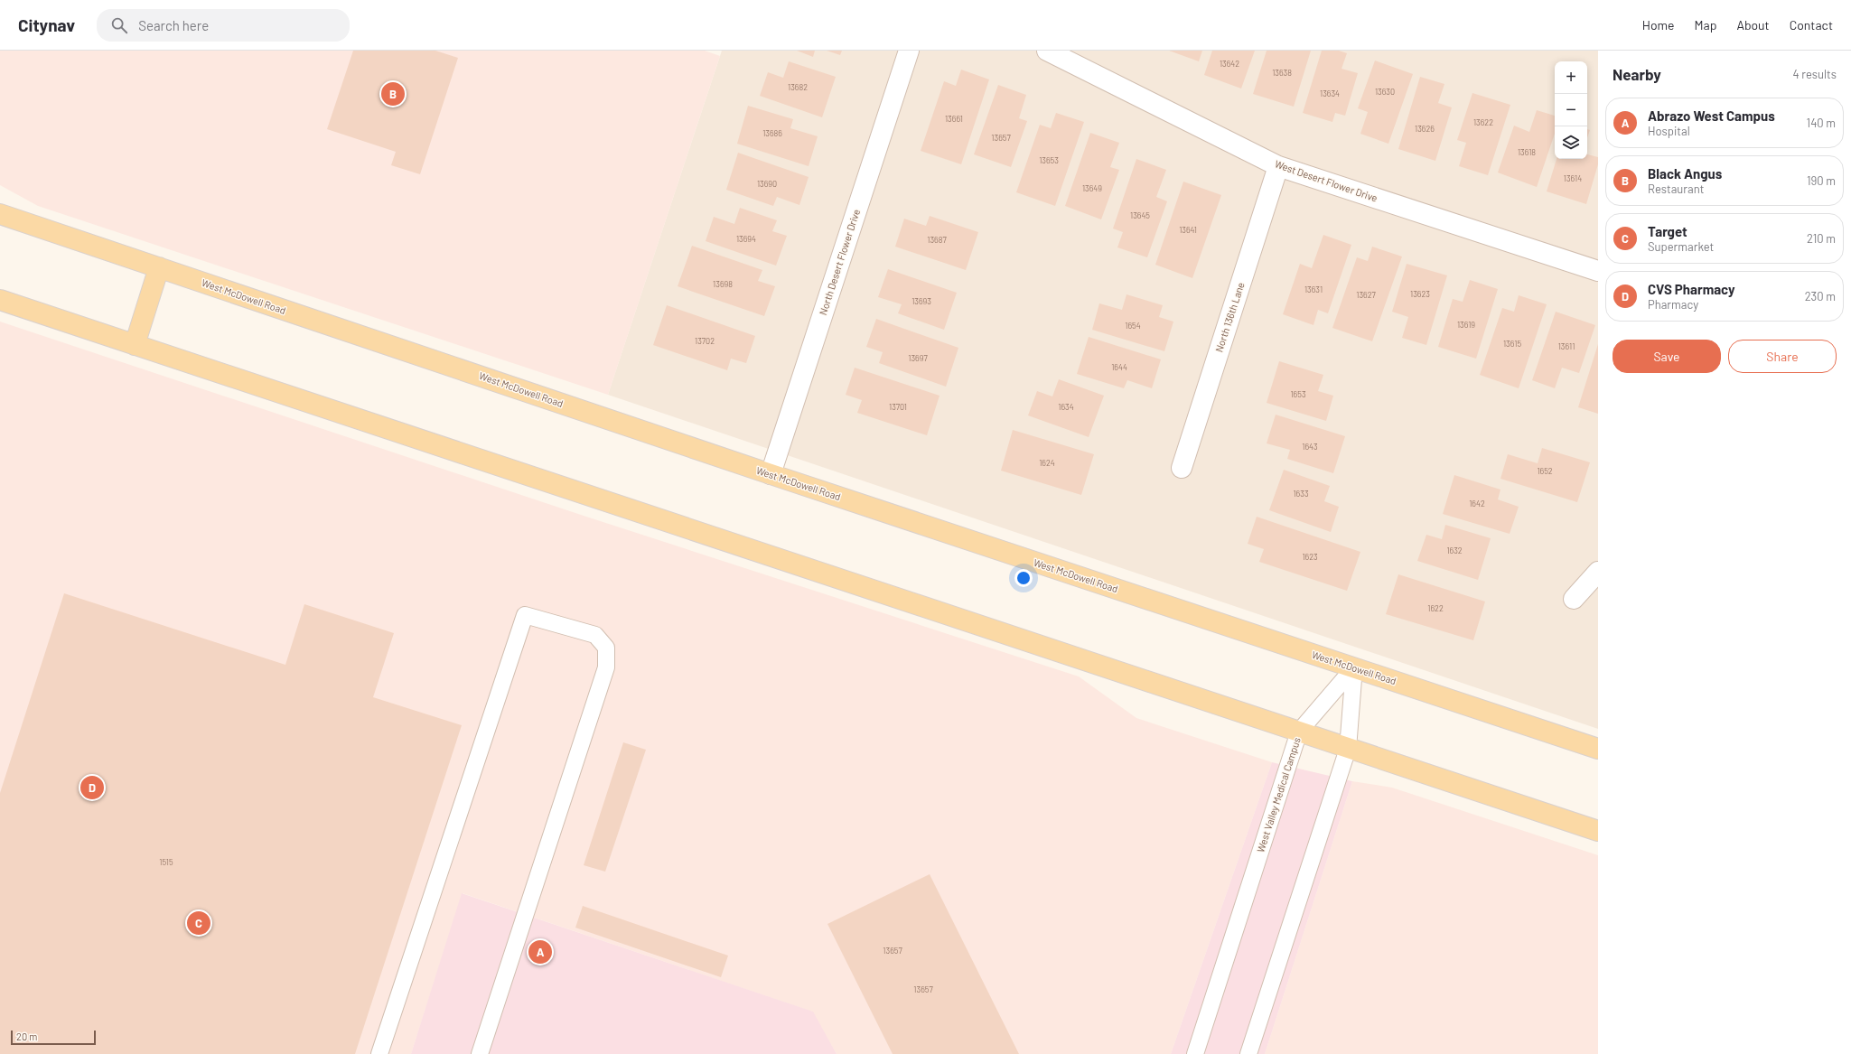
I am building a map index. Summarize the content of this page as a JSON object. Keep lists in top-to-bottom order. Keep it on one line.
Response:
{"streets":{"main road":["West McDowell Road"],"street":["West Desert Flower Drive","North Desert Flower Drive","North 136th Lane"],"lane":["West Valley Medical Campus"]},"crossings":[["West Desert Flower Drive","North 136th Lane"],["North Desert Flower Drive","West McDowell Road"],["West McDowell Road","West Valley Medical Campus"]],"house_numbers":["13642","13638","13682","13630","13634","13661","13622","13626","13686","13657","13618","13653","13614","13690","13649","13645","13641","13694","13687","13698","13631","13623","13627","13693","13619","1654","13702","13615","13611","13697","1644","1653","13701","1634","1643","1624","1652","1633","1642","1632","1623","1622","1515","13657","13657"],"scale_bar":"20 m","page":{"header":"Citynav","search":"Search here","nav":["Home","Map","About","Contact"],"heading":["Nearby","4 results"],"map_buttons":["+","−"],"pins":["B","D","C","A"],"list":[{"mark":"A","name":"Abrazo West Campus","note":"Hospital","value":"140 m"},{"mark":"B","name":"Black Angus","note":"Restaurant","value":"190 m"},{"mark":"C","name":"Target","note":"Supermarket","value":"210 m"},{"mark":"D","name":"CVS Pharmacy","note":"Pharmacy","value":"230 m"}],"buttons":["Save","Share"],"scale":"20 m"}}
